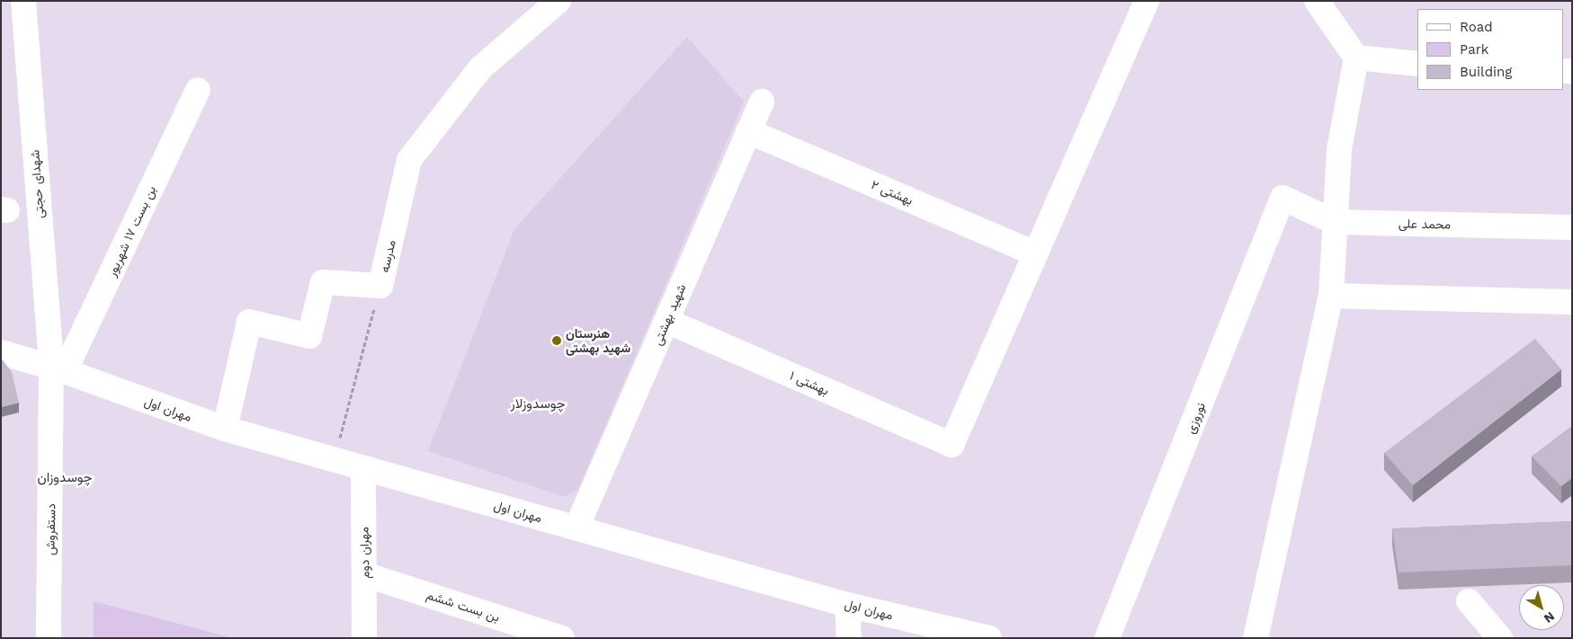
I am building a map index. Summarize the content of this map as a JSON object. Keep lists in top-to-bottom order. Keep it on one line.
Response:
{"streets":{"street":["شهدای حجتی","بهشتی ۲","محمد علی","بن بست ۱۷ شهریور","مدرسه","شهید بهشتی","بهشتی ۱","مهران اول","نوروزی","دستفروش","مهران دوم","بن بست ششم"]},"crossings":[["شهدای حجتی","بن بست ۱۷ شهریور"],["شهدای حجتی","مهران اول"],["شهدای حجتی","دستفروش"],["بهشتی ۲","شهید بهشتی"],["بهشتی ۲","بهشتی ۱"],["محمد علی","نوروزی"],["بن بست ۱۷ شهریور","مهران اول"],["بن بست ۱۷ شهریور","دستفروش"],["مدرسه","مهران اول"],["شهید بهشتی","بهشتی ۱"],["شهید بهشتی","مهران اول"],["مهران اول","دستفروش"],["مهران اول","مهران دوم"],["مهران دوم","بن بست ششم"]],"districts":["چوسدوزلار","چوسدوزان"],"places":["هنرستان شهید بهشتی"],"legend":["Road","Park","Building"],"north":"bottom right"}
